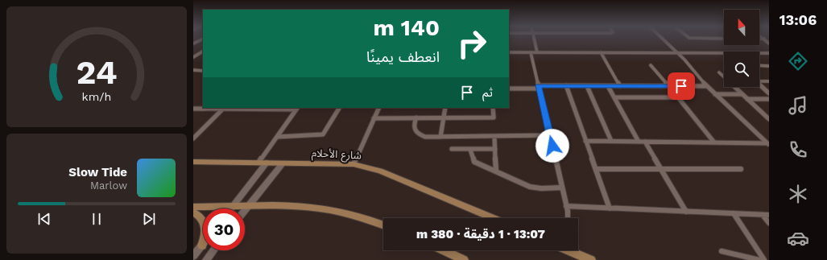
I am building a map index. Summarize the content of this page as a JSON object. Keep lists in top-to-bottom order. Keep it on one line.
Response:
{"streets":{"main road":["شارع الأحلام"]},"north":"top","page":{"tabs":"13:06","turn":["140 m","انعطف يمينًا"],"then":"ثم","song":["Slow Tide","Marlow"],"limit":"30","trip":"13:07 · 1 دقيقة · 380 m","gauge":["24","km/h"]}}
